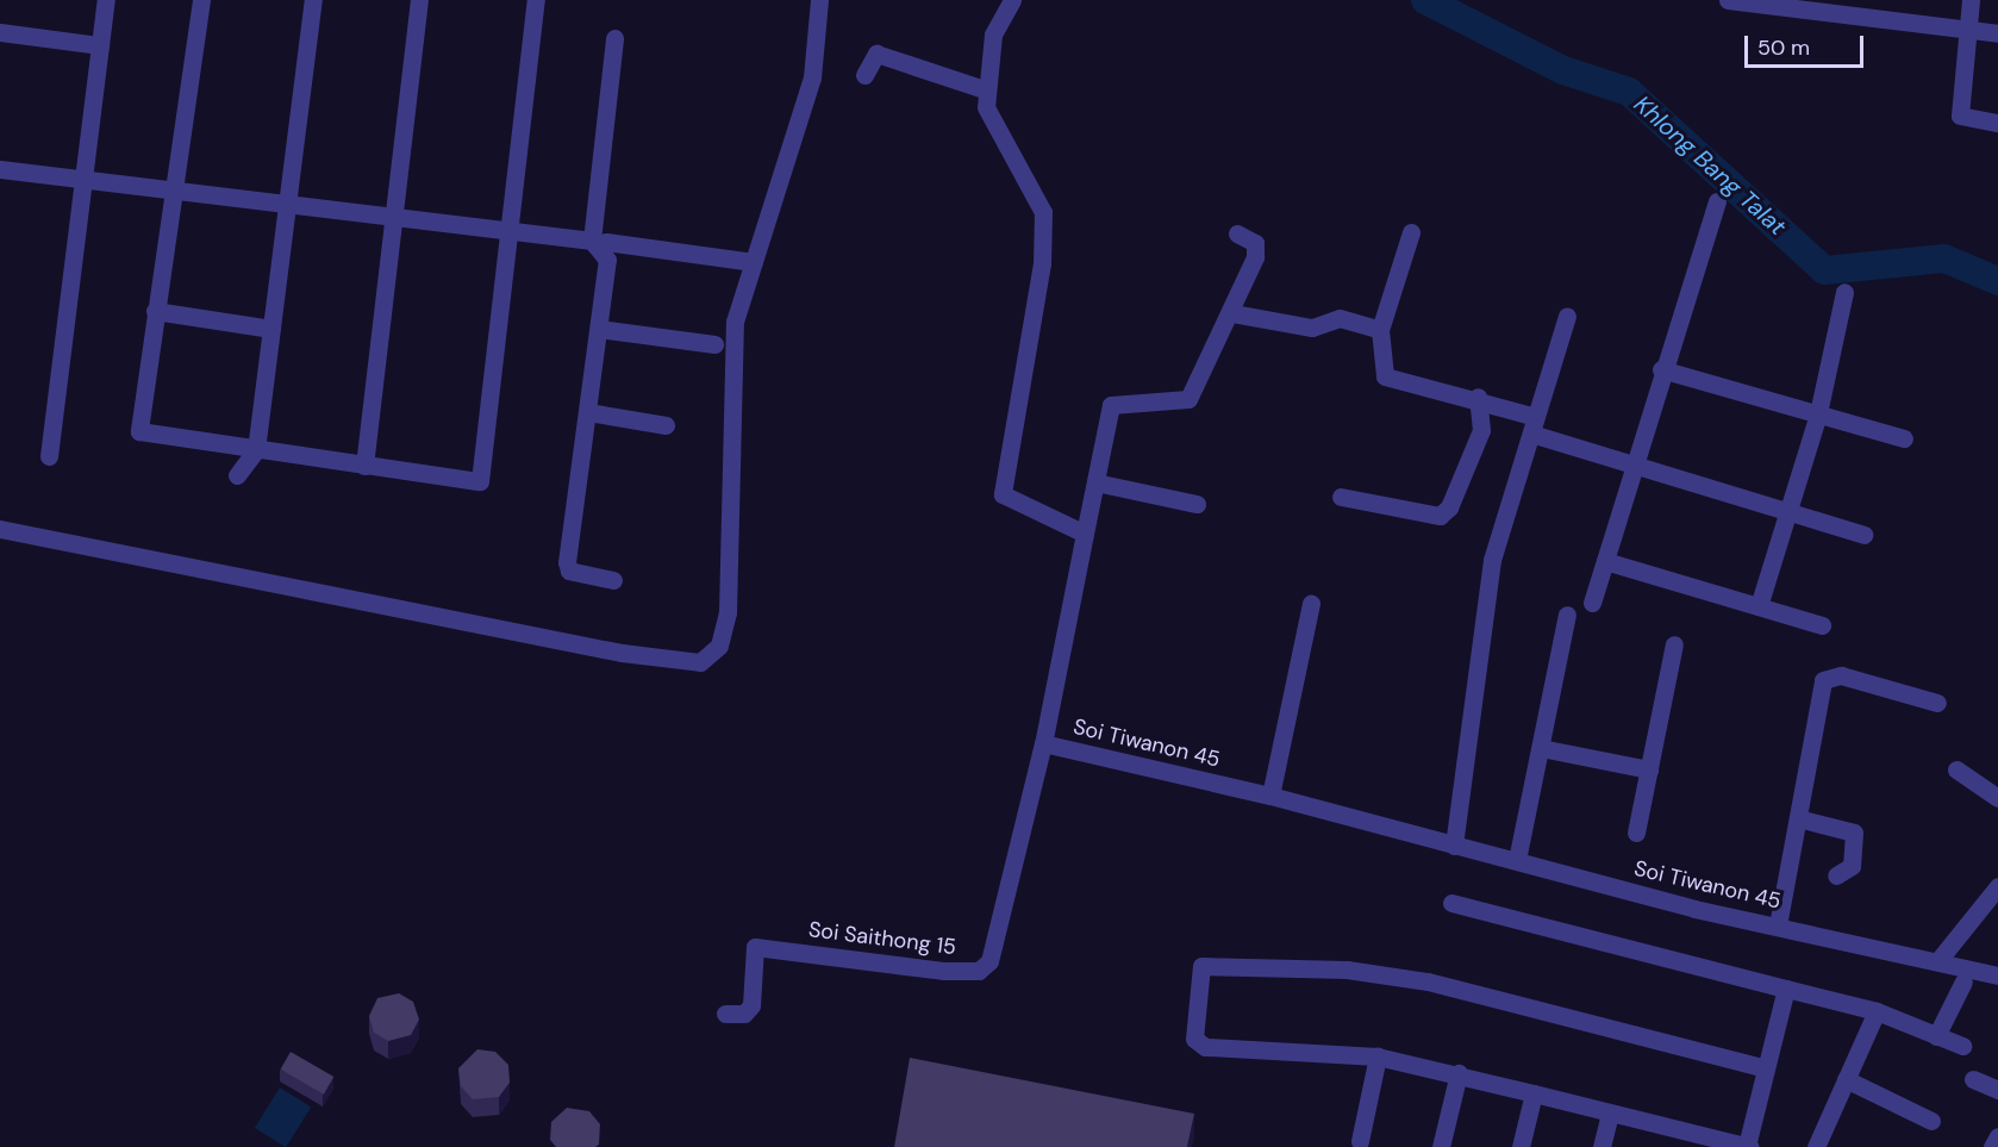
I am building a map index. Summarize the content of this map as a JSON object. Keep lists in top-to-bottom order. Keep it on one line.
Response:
{"streets":{"street":["Soi Tiwanon 45","Soi Saithong 15"]},"crossings":[["Soi Tiwanon 45","Soi Saithong 15"]],"water":["Khlong Bang Talat"],"scale_bar":"50 m"}
